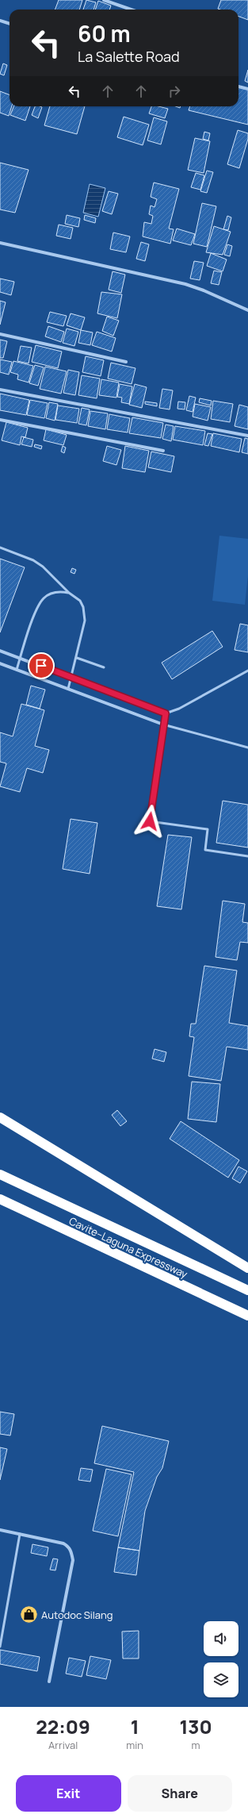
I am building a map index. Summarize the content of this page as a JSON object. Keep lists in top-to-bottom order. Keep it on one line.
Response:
{"streets":{"highway":["Cavite–Laguna Expressway"]},"places":{"shop":["Autodoc Silang"]},"page":{"turn":["60 m","La Salette Road"],"eta":["22:09","Arrival","1","min","130","m"],"buttons":["Exit","Share"]}}
